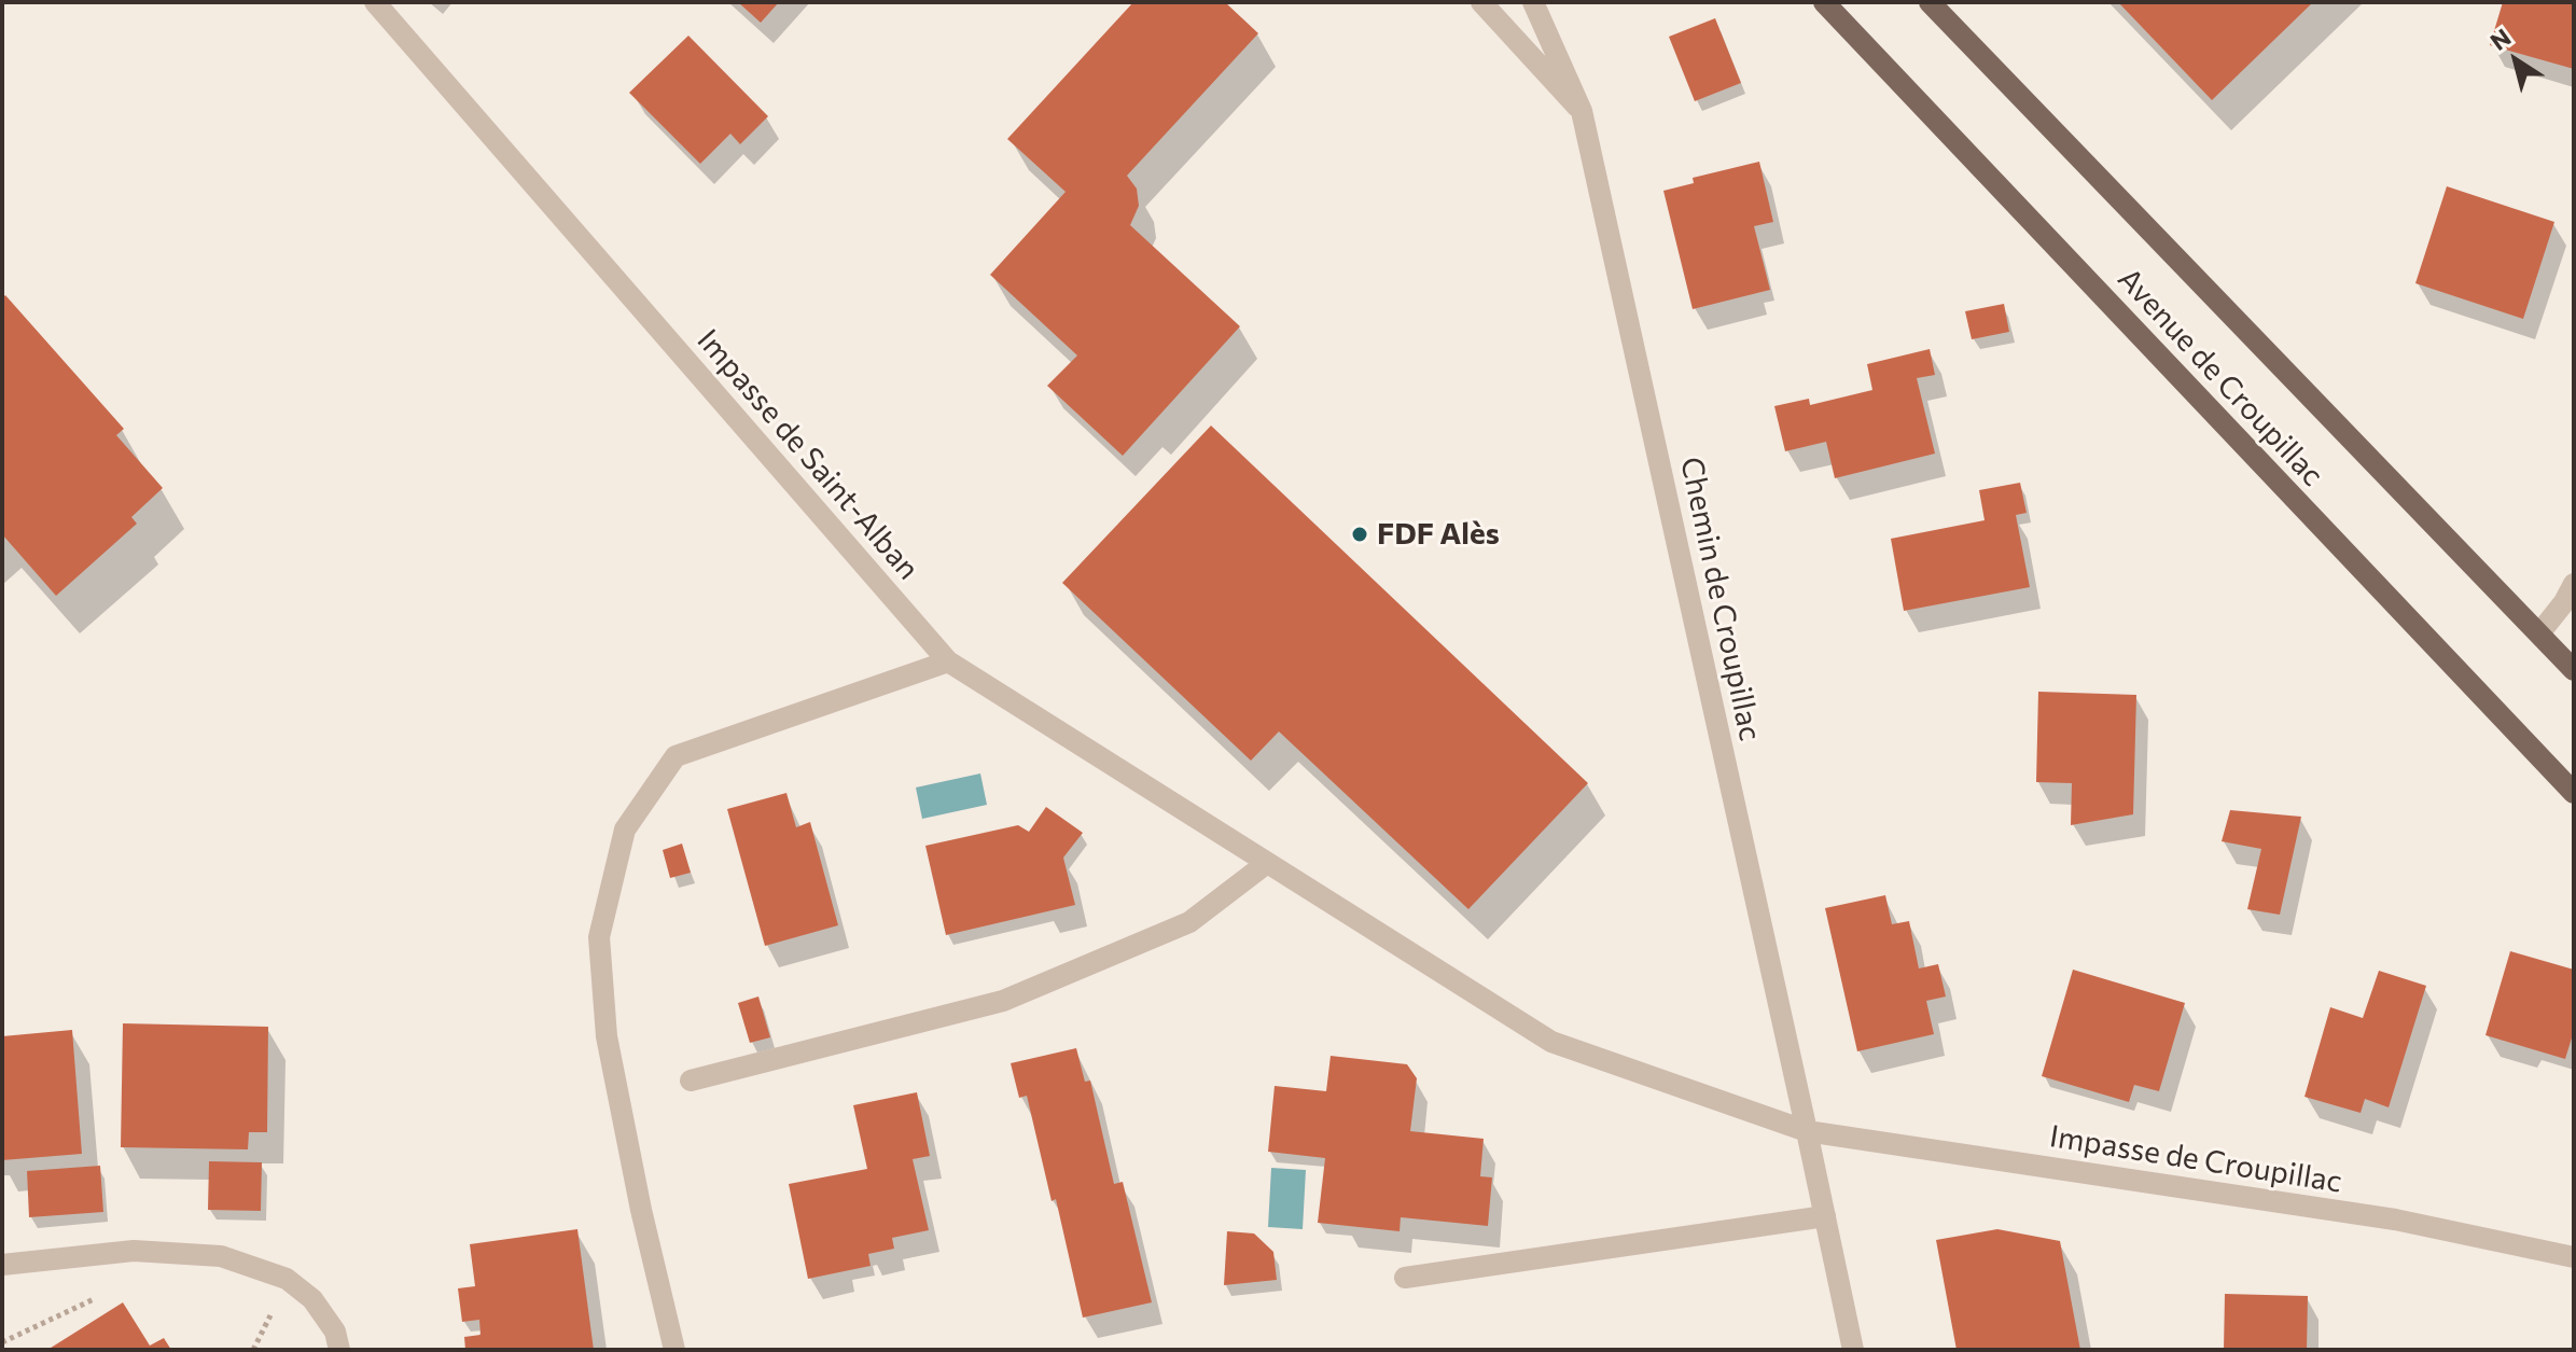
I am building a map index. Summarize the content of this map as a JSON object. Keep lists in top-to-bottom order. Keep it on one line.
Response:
{"streets":{"main road":["Avenue de Croupillac"],"street":["Impasse de Saint-Alban","Chemin de Croupillac","Impasse de Croupillac"]},"crossings":[["Impasse de Saint-Alban","Chemin de Croupillac"],["Impasse de Saint-Alban","Impasse de Croupillac"],["Chemin de Croupillac","Impasse de Croupillac"]],"places":["FDF Alès"],"north":"top left"}
